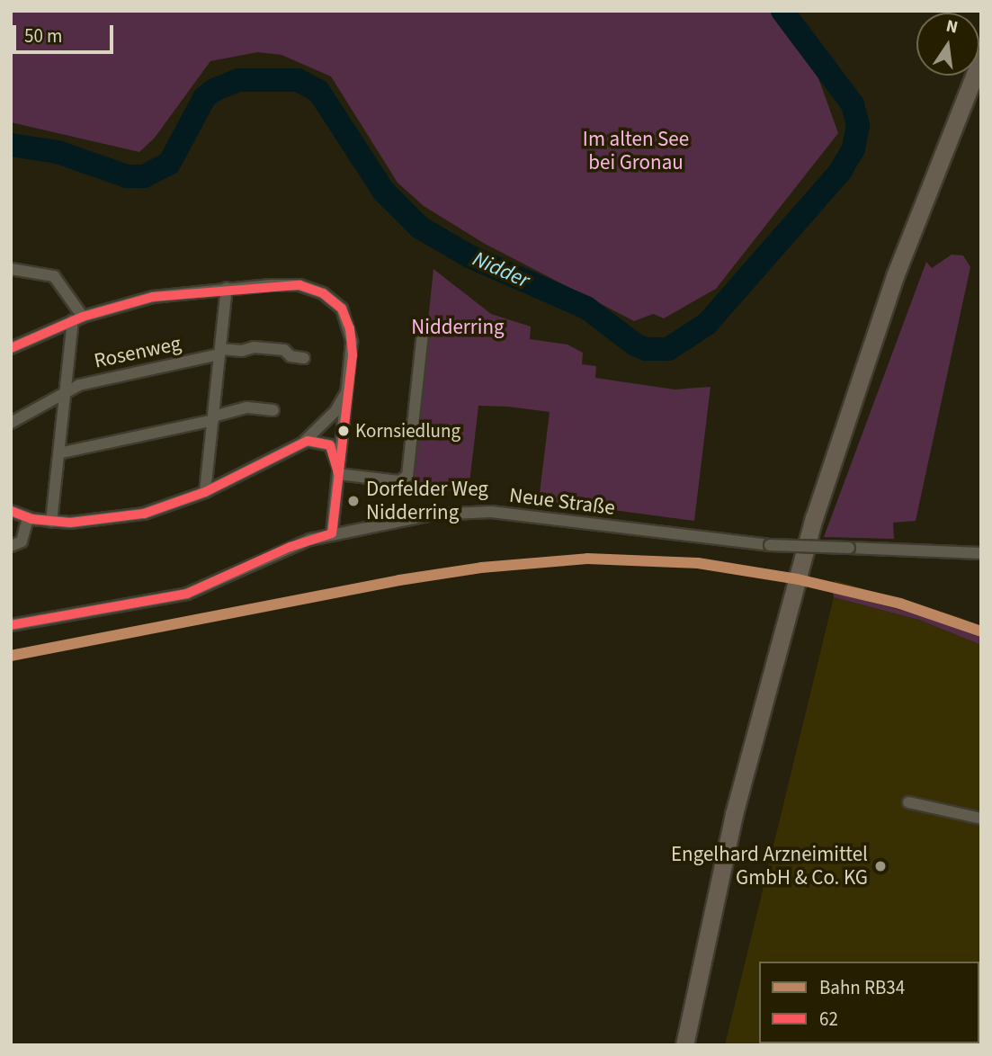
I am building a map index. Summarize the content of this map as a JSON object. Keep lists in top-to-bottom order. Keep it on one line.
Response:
{"streets":{"street":["Rosenweg","Neue Straße"]},"water":["Nidder"],"parks":["Im alten See bei Gronau","Nidderring"],"places":["Kornsiedlung","Dorfelder Weg Nidderring","Engelhard Arzneimittel GmbH & Co. KG"],"lines":["transit line 62","rail line RB34"],"legend":["Bahn RB34","62"],"scale_bar":"50 m","north":"top"}
